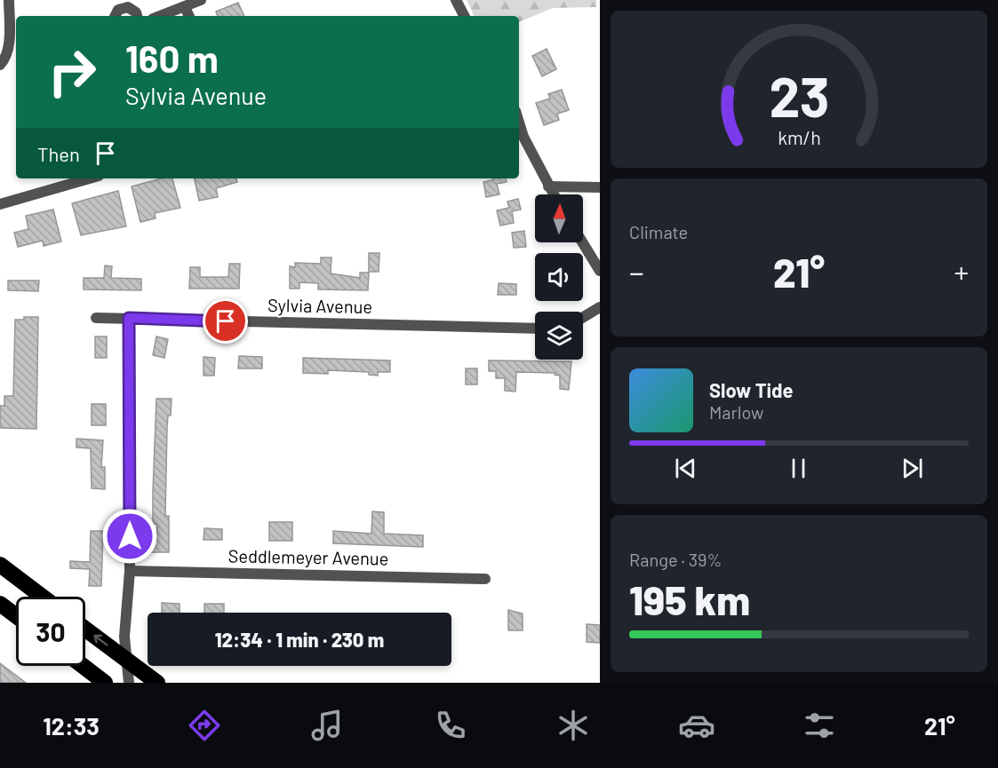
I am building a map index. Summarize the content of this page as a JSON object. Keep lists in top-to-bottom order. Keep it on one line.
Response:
{"streets":{"street":["Sylvia Avenue","Seddlemeyer Avenue"]},"north":"top","page":{"turn":["160 m","Sylvia Avenue"],"then":"Then","tile":["Climate",["Range · 39%","195 km"]],"heat":["−","21°","+"],"song":["Slow Tide","Marlow"],"limit":"30","trip":"12:34 · 1 min · 230 m","tabs":["12:33","21°"],"gauge":["23","km/h"]}}
